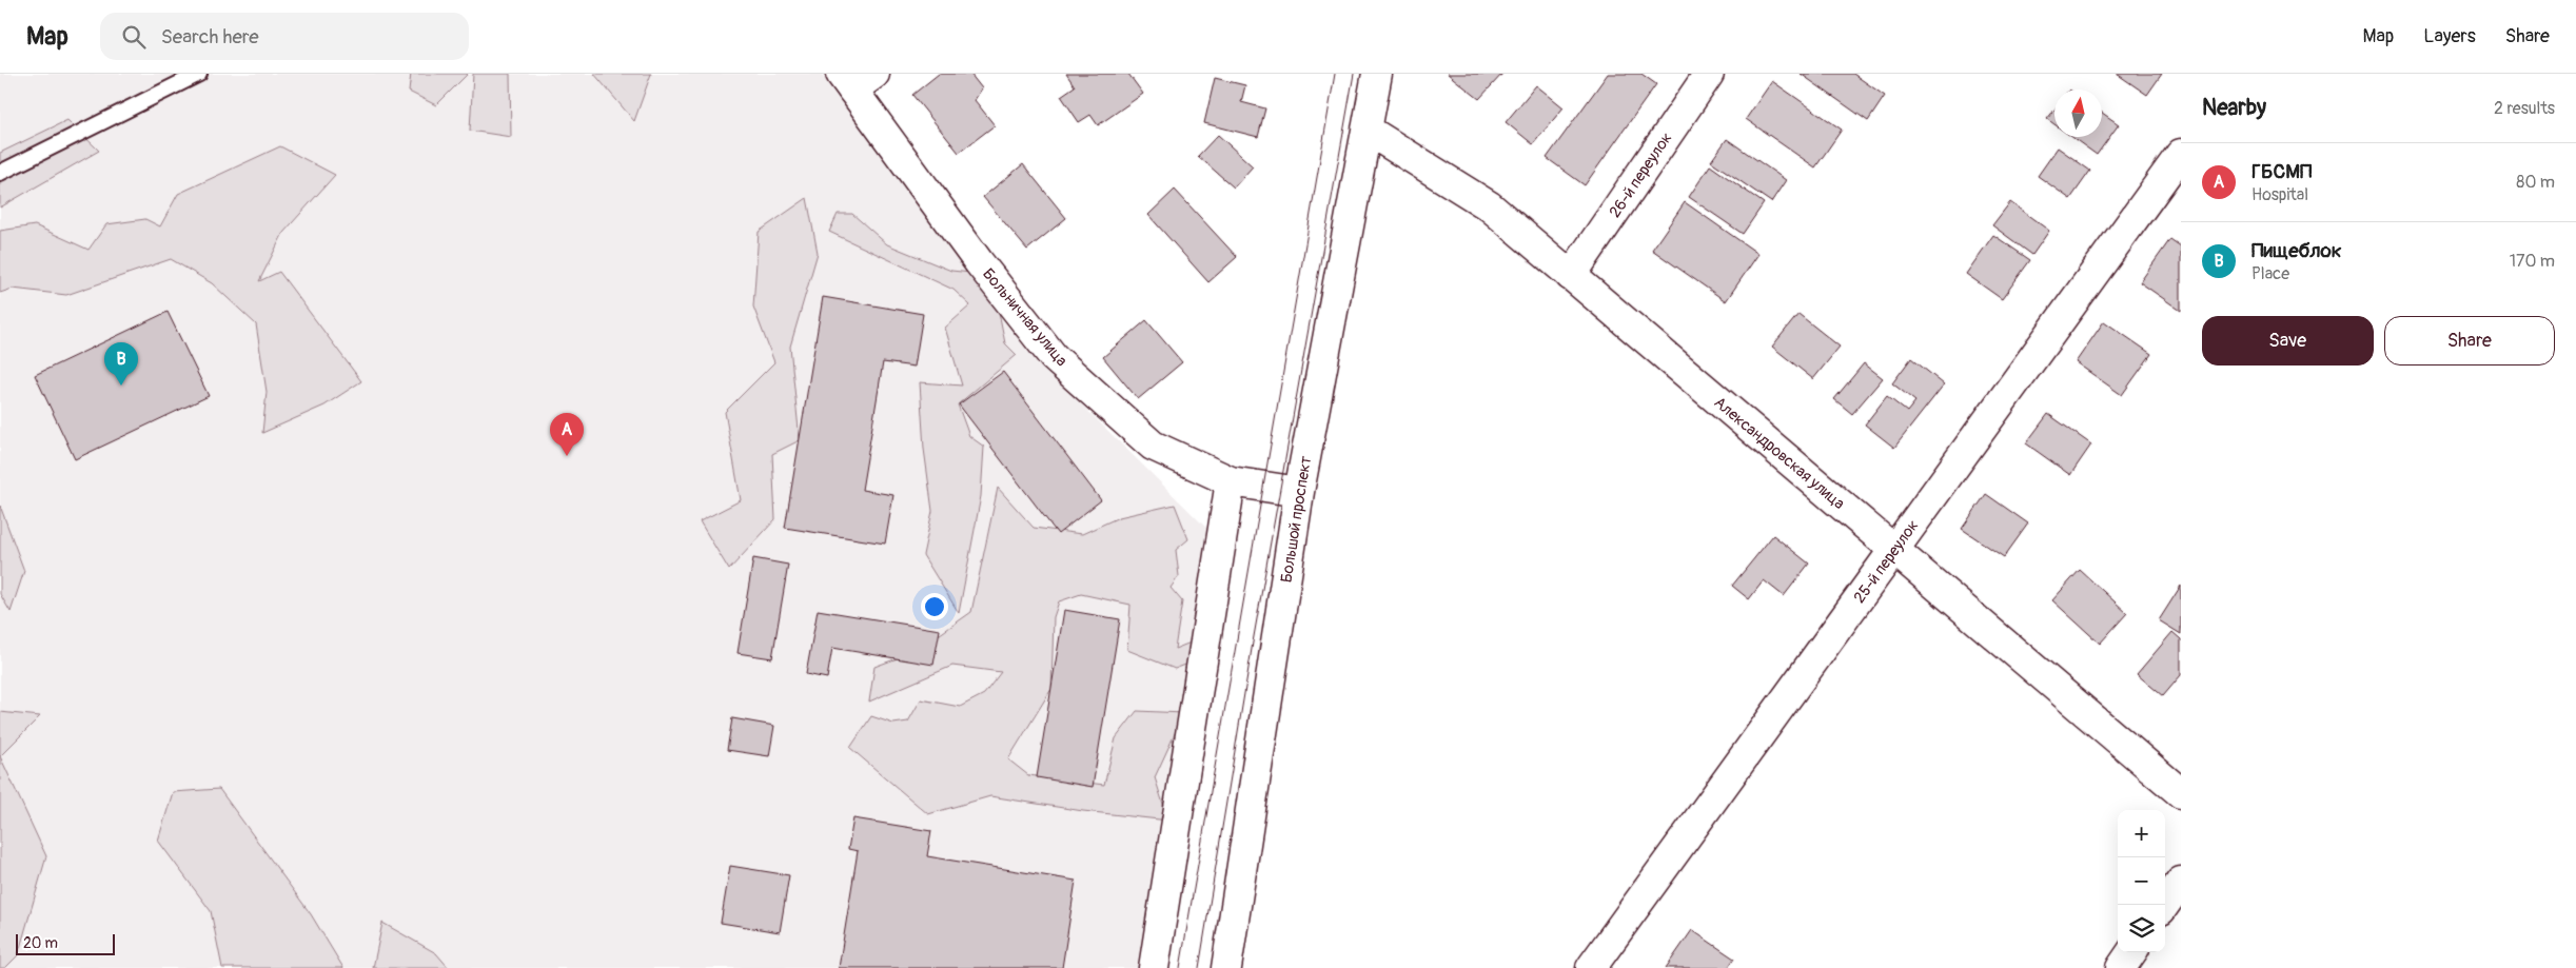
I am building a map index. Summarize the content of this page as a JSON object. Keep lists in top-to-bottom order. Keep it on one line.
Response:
{"streets":{"street":["26-й переулок","Больничная улица","Александровская улица","Большой проспект","25-й переулок"]},"crossings":[["26-й переулок","Александровская улица"],["Больничная улица","Большой проспект"],["Александровская улица","Большой проспект"],["Александровская улица","25-й переулок"]],"scale_bar":"20 m","north":"top","page":{"header":"Map","search":"Search here","nav":["Map","Layers","Share"],"heading":["Nearby","2 results"],"list":[{"mark":"A","name":"ГБСМП","note":"Hospital","value":"80 m"},{"mark":"B","name":"Пищеблок","note":"Place","value":"170 m"}],"buttons":["Save","Share"],"pins":["B","A"],"map_buttons":["+","−"],"scale":"20 m"}}
